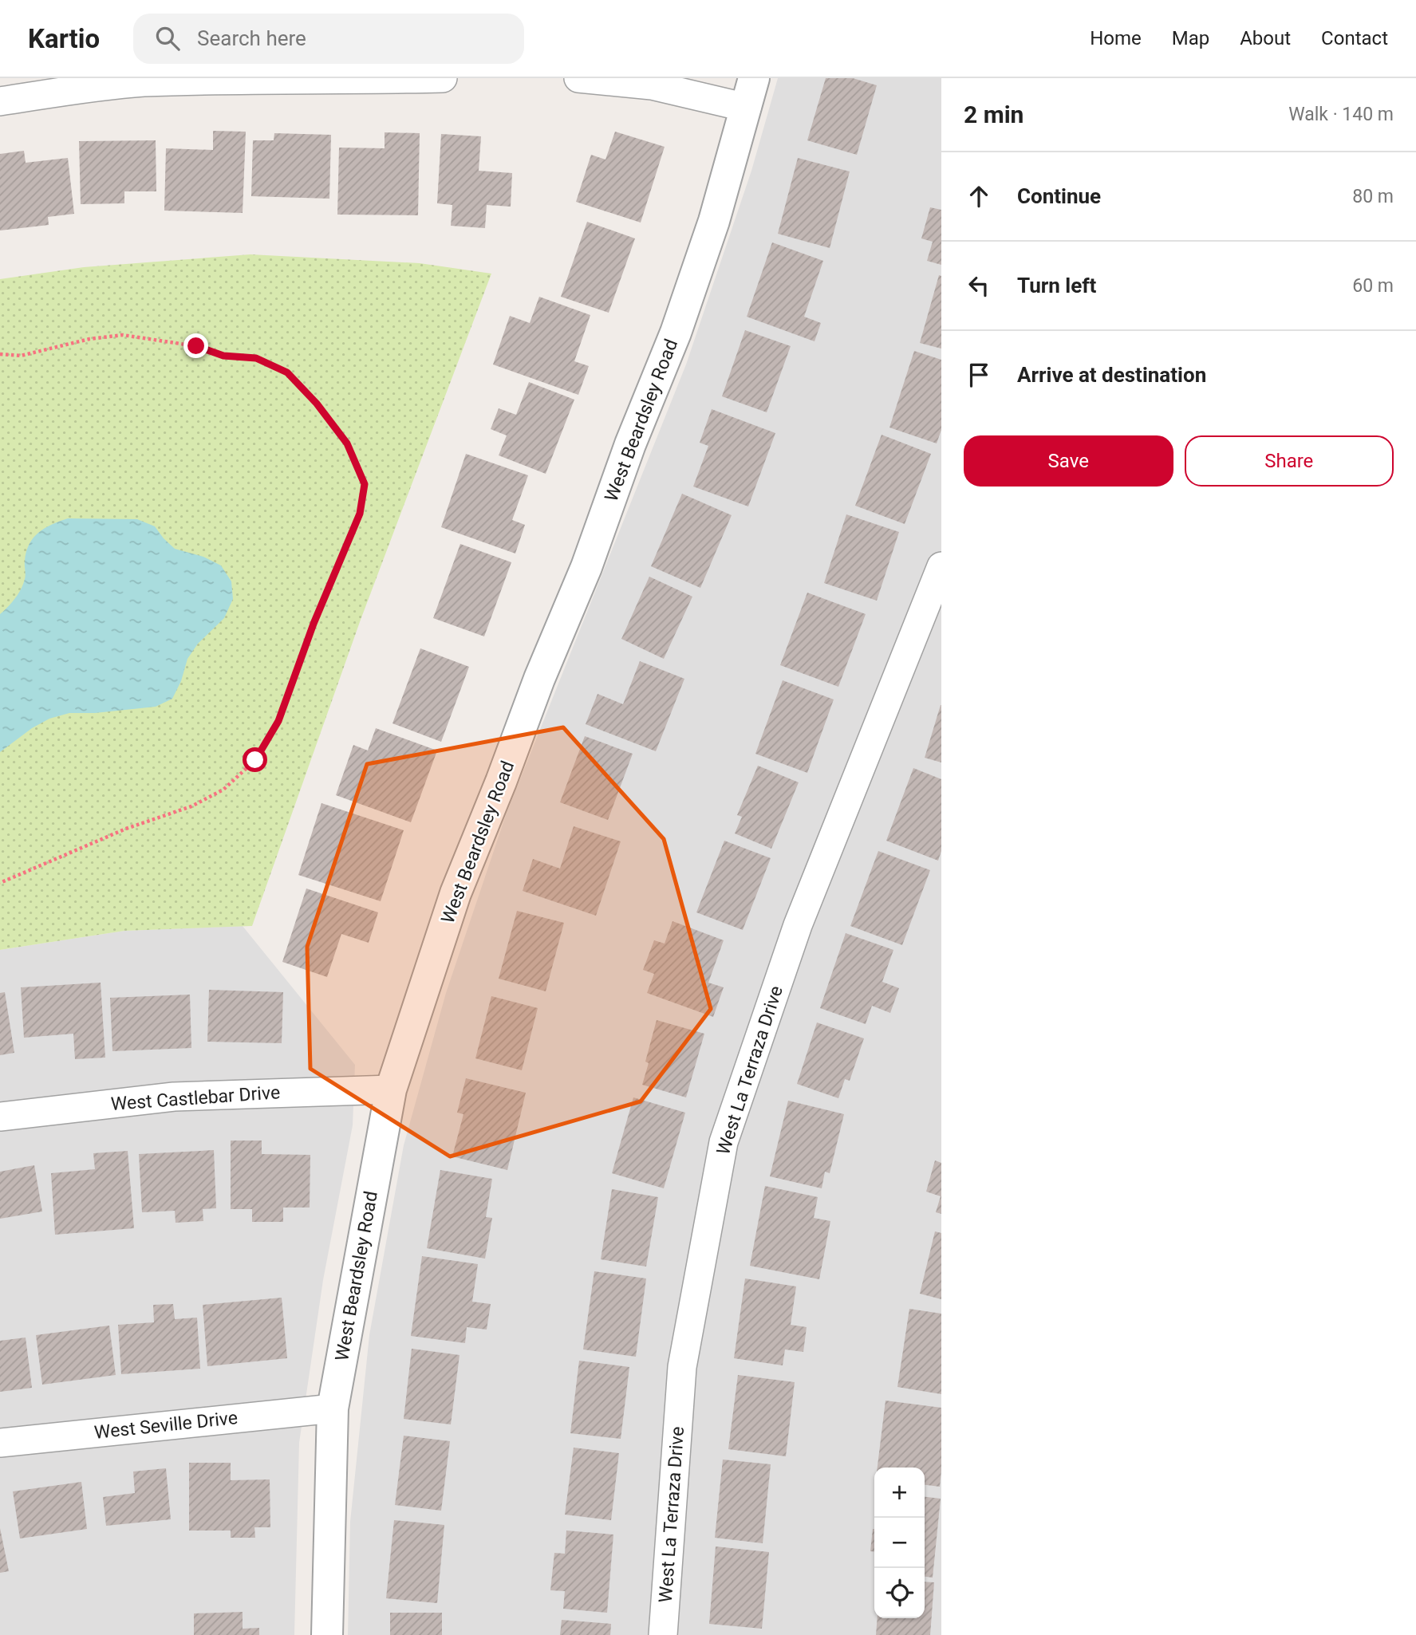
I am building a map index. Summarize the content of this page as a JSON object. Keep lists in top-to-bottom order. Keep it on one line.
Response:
{"streets":{"street":["West Beardsley Road","West La Terraza Drive","West Castlebar Drive","West Seville Drive"]},"crossings":[["West Beardsley Road","West Castlebar Drive"],["West Beardsley Road","West Seville Drive"]],"page":{"header":"Kartio","search":"Search here","nav":["Home","Map","About","Contact"],"heading":["2 min","Walk · 140 m"],"list":[["Continue","80 m"],["Turn left","60 m"],"Arrive at destination"],"buttons":["Save","Share"],"map_buttons":["+","−"]}}
